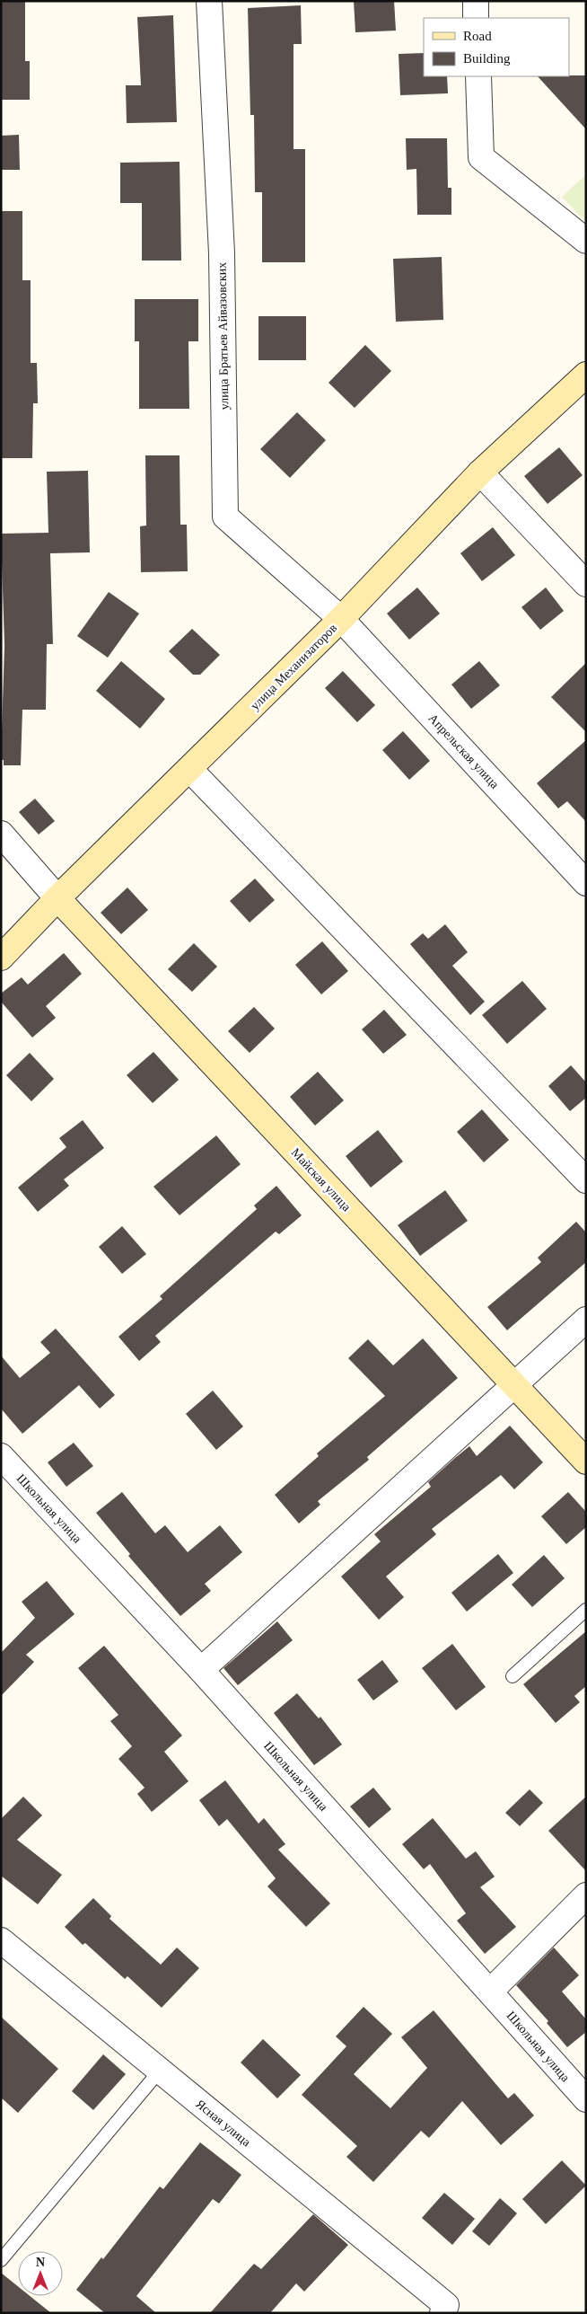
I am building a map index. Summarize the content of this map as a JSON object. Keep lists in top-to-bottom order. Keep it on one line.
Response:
{"streets":{"street":["улица Братьев Айвазовских","улица Механизаторов","Апрельская улица","Майская улица","Школьная улица","Ясная улица"]},"crossings":[["улица Братьев Айвазовских","улица Механизаторов"],["улица Братьев Айвазовских","Апрельская улица"],["улица Механизаторов","Апрельская улица"],["улица Механизаторов","Майская улица"]],"legend":["Road","Building"],"north":"top"}
